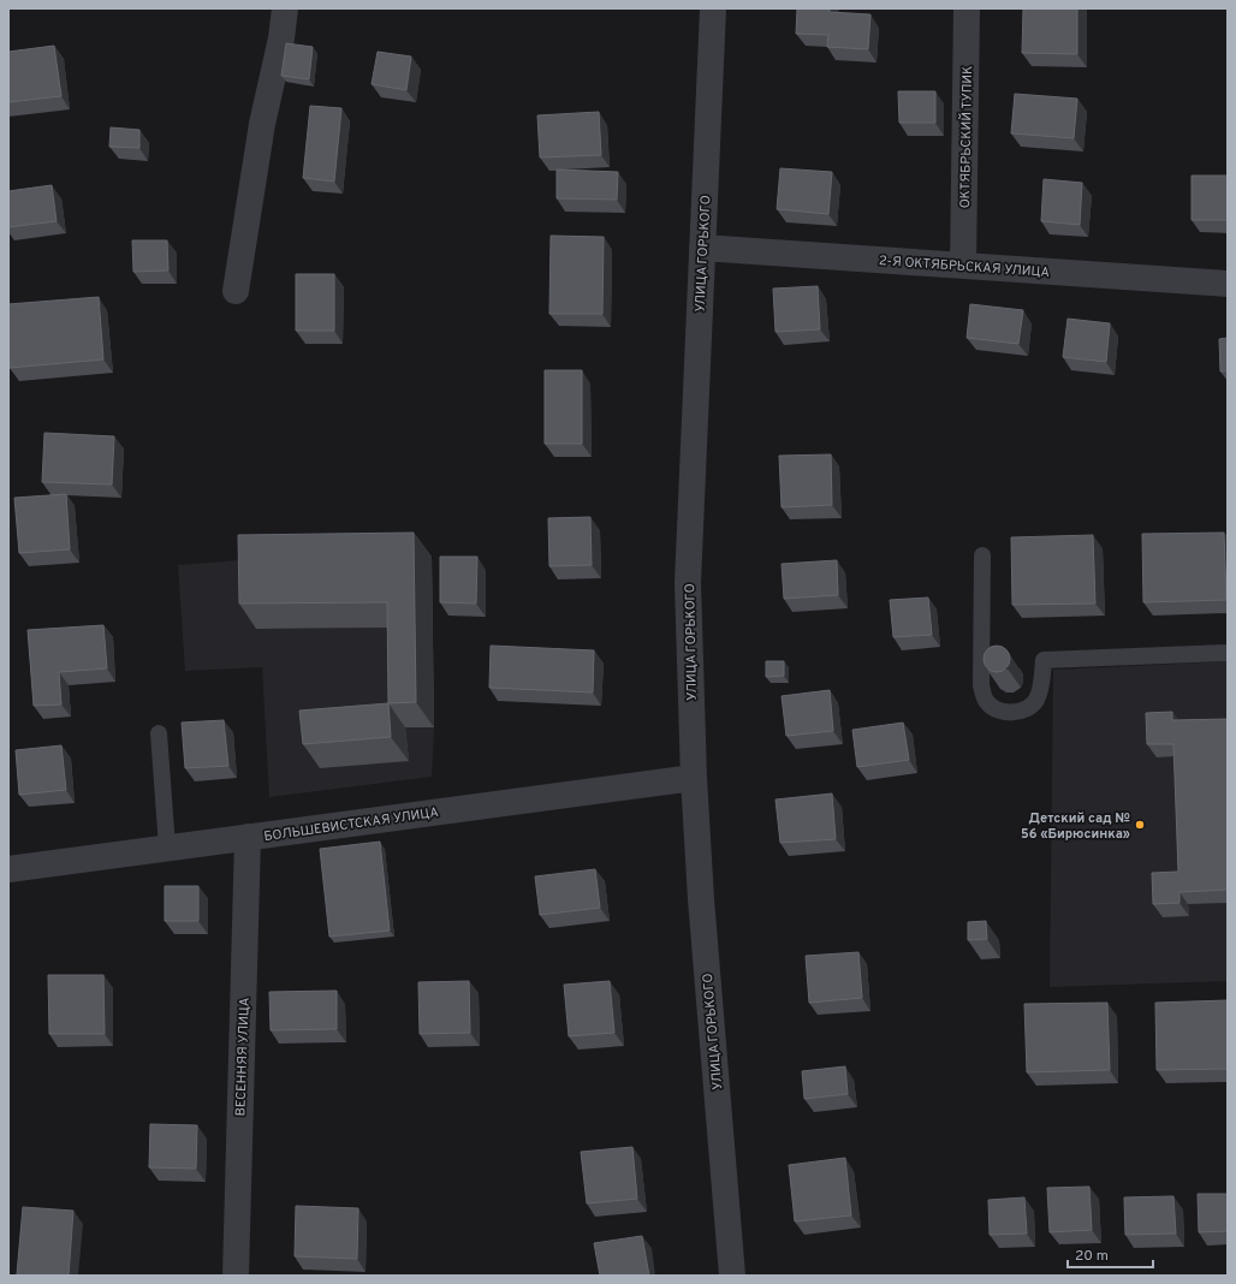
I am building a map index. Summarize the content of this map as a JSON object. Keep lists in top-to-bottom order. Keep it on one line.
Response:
{"streets":{"street":["ОКТЯБРЬСКИЙ ТУПИК","УЛИЦА ГОРЬКОГО","2-Я ОКТЯБРЬСКАЯ УЛИЦА","БОЛЬШЕВИСТСКАЯ УЛИЦА","ВЕСЕННЯЯ УЛИЦА"]},"crossings":[["ОКТЯБРЬСКИЙ ТУПИК","2-Я ОКТЯБРЬСКАЯ УЛИЦА"],["УЛИЦА ГОРЬКОГО","2-Я ОКТЯБРЬСКАЯ УЛИЦА"],["УЛИЦА ГОРЬКОГО","БОЛЬШЕВИСТСКАЯ УЛИЦА"],["БОЛЬШЕВИСТСКАЯ УЛИЦА","ВЕСЕННЯЯ УЛИЦА"]],"places":["Детский сад № 56 «Бирюсинка»"],"scale_bar":"20 m"}
